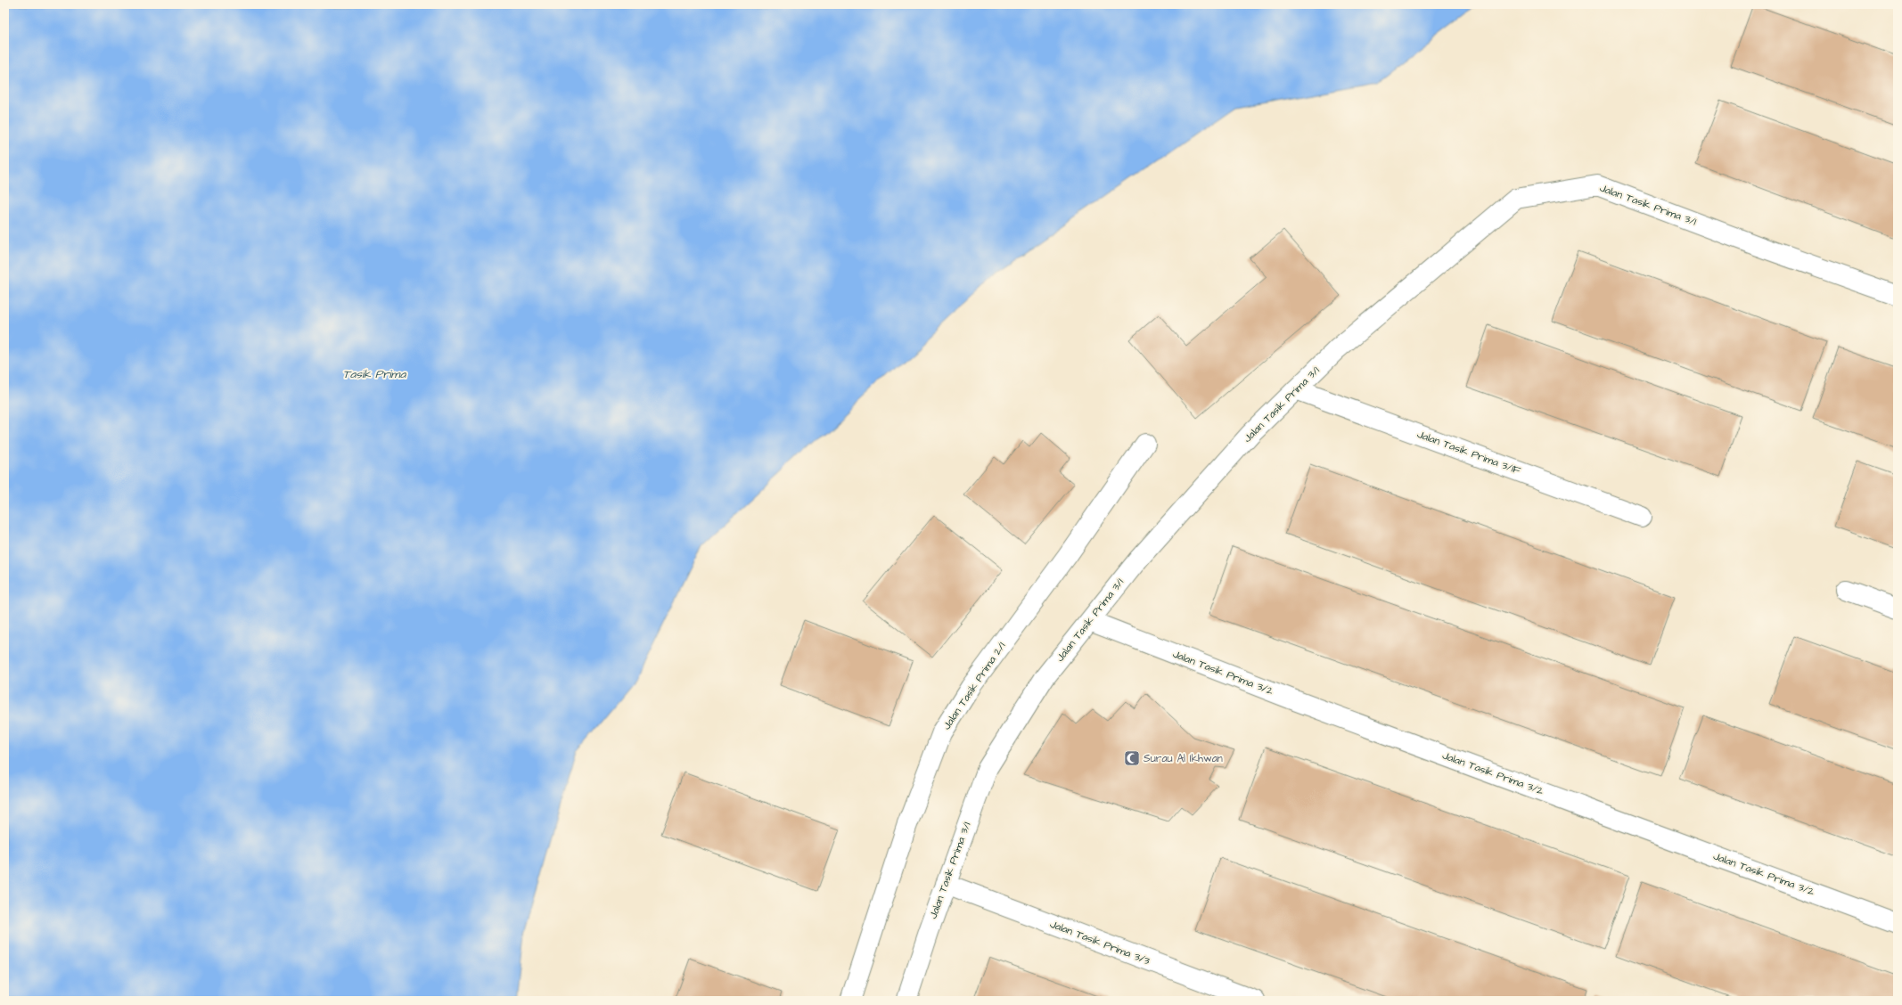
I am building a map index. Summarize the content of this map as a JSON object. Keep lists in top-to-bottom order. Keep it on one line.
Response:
{"streets":{"street":["Jalan Tasik Prima 3/1","Jalan Tasik Prima 3/1F","Jalan Tasik Prima 3/2","Jalan Tasik Prima 2/1","Jalan Tasik Prima 3/3"]},"crossings":[["Jalan Tasik Prima 3/1","Jalan Tasik Prima 3/1F"],["Jalan Tasik Prima 3/1","Jalan Tasik Prima 3/2"],["Jalan Tasik Prima 3/1","Jalan Tasik Prima 3/3"]],"water":["Tasik Prima"],"places":{"mosque":["Surau Al Ikhwan"]}}
